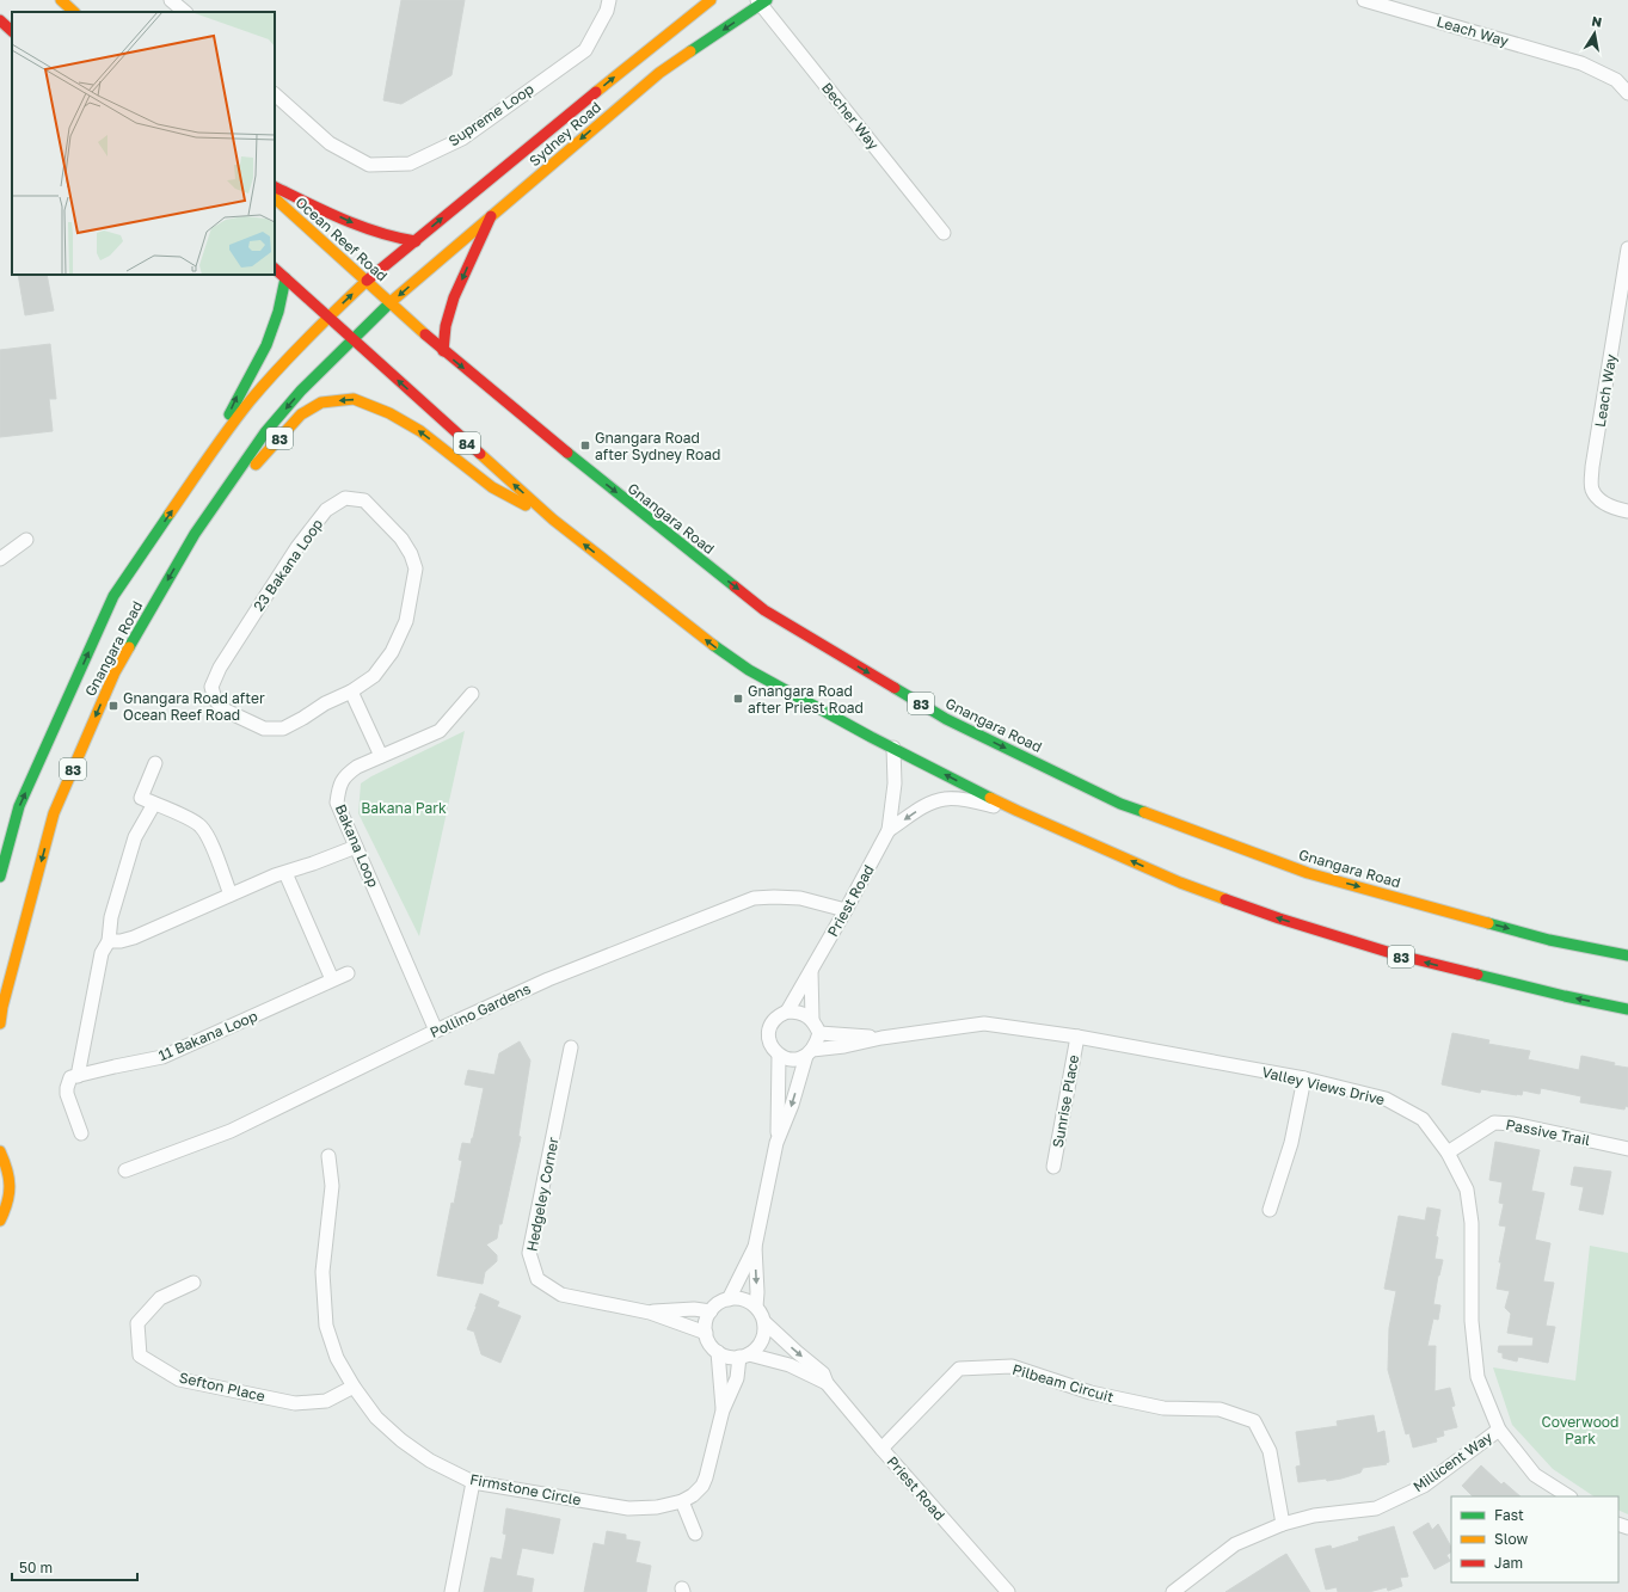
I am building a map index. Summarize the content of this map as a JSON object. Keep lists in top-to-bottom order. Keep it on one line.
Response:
{"streets":{"main road":["Sydney Road","Ocean Reef Road","83","84","Gnangara Road"],"street":["Leach Way","Supreme Loop","Becher Way","23 Bakana Loop","Bakana Loop","Priest Road","Pollino Gardens","11 Bakana Loop","Valley Views Drive","Sunrise Place","Passive Trail","Hedgeley Corner","Pilbeam Circuit","Sefton Place","Millicent Way","Firmstone Circle"]},"crossings":[["Becher Way","Sydney Road"],["Sydney Road","Ocean Reef Road"],["Sydney Road","Gnangara Road"],["Ocean Reef Road","Gnangara Road"],["83","84"],["83","Gnangara Road"],["83","Priest Road"],["84","Gnangara Road"],["Bakana Loop","Pollino Gardens"],["Priest Road","Pollino Gardens"],["Priest Road","Valley Views Drive"],["Priest Road","Hedgeley Corner"],["Priest Road","Pilbeam Circuit"],["Priest Road","Firmstone Circle"],["Valley Views Drive","Sunrise Place"],["Valley Views Drive","Passive Trail"],["Valley Views Drive","Millicent Way"],["Hedgeley Corner","Firmstone Circle"],["Pilbeam Circuit","Millicent Way"],["Sefton Place","Firmstone Circle"]],"parks":["Bakana Park","Coverwood Park"],"places":{"transit":["Gnangara Road after Sydney Road","Gnangara Road after Priest Road","Gnangara Road after Ocean Reef Road"]},"legend":["Fast","Slow","Jam"],"scale_bar":"50 m","north":"top"}
